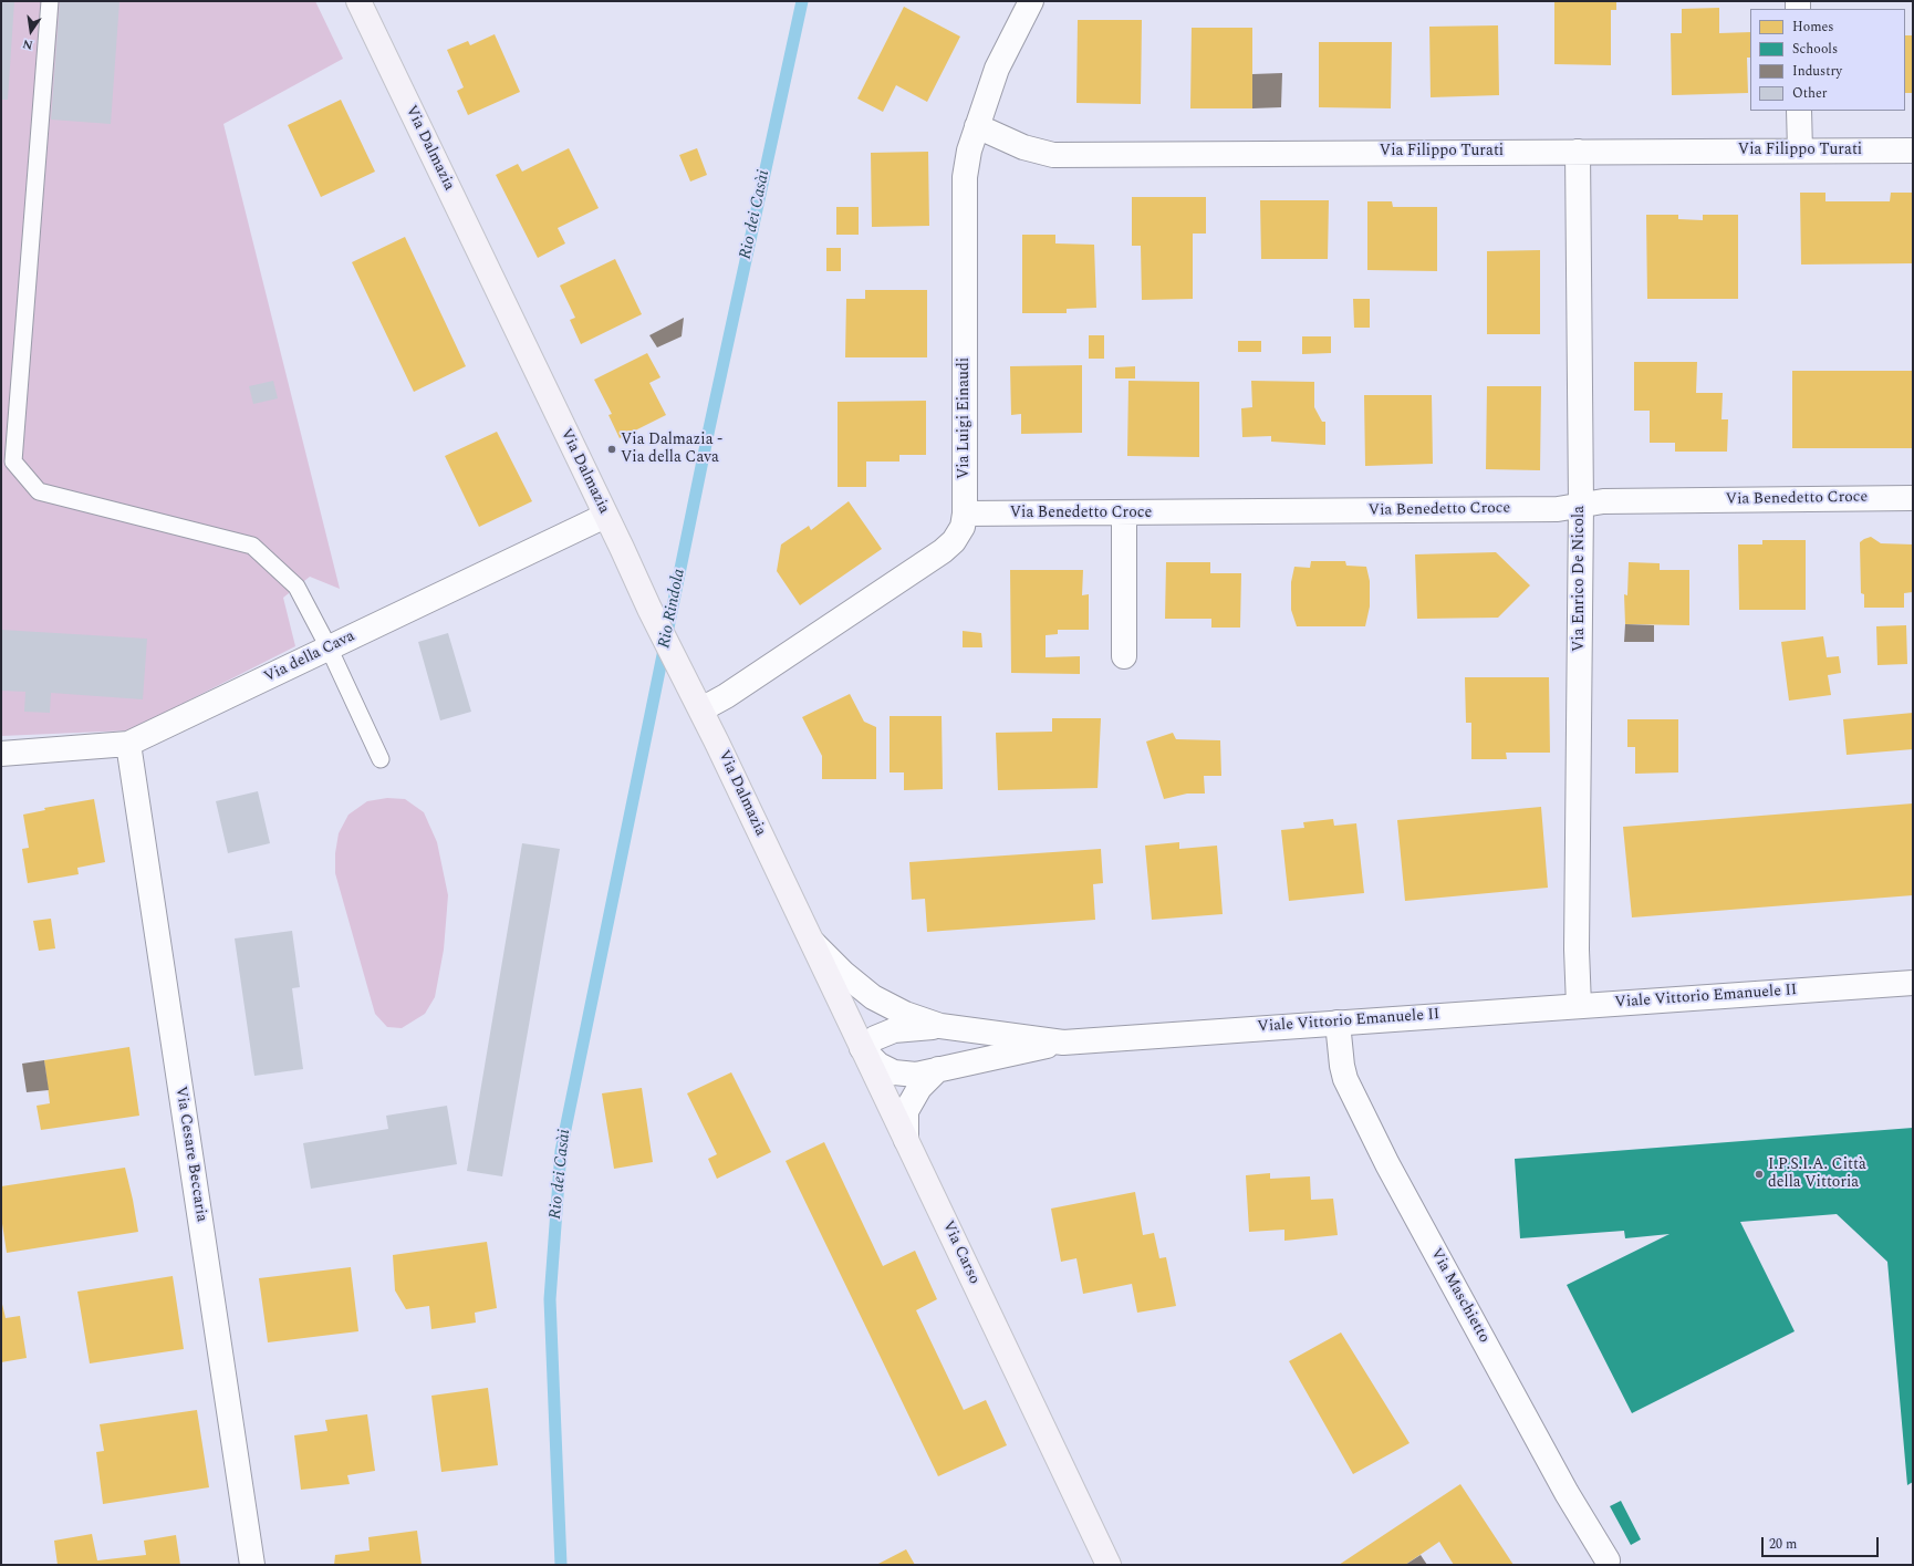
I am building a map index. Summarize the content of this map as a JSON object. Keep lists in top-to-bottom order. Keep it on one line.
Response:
{"streets":{"main road":["Via Dalmazia","Via Carso"],"street":["Via Filippo Turati","Via Luigi Einaudi","Via Benedetto Croce","Via Enrico De Nicola","Via della Cava","Viale Vittorio Emanuele II","Via Cesare Beccaria","Via Maschietto"]},"crossings":[["Via Dalmazia","Via Luigi Einaudi"],["Via Dalmazia","Via della Cava"],["Via Dalmazia","Viale Vittorio Emanuele II"],["Via Dalmazia","Via Carso"],["Via Filippo Turati","Via Luigi Einaudi"],["Via Filippo Turati","Via Enrico De Nicola"],["Via Luigi Einaudi","Via Benedetto Croce"],["Via Benedetto Croce","Via Enrico De Nicola"],["Via Enrico De Nicola","Viale Vittorio Emanuele II"],["Via della Cava","Via Cesare Beccaria"],["Viale Vittorio Emanuele II","Via Carso"],["Viale Vittorio Emanuele II","Via Maschietto"]],"water":["Rio dei Casài","Rio Rindola"],"places":["Via Dalmazia - Via della Cava","I.P.S.I.A. Città della Vittoria"],"legend":["Homes","Schools","Industry","Other"],"scale_bar":"20 m","north":"bottom"}
